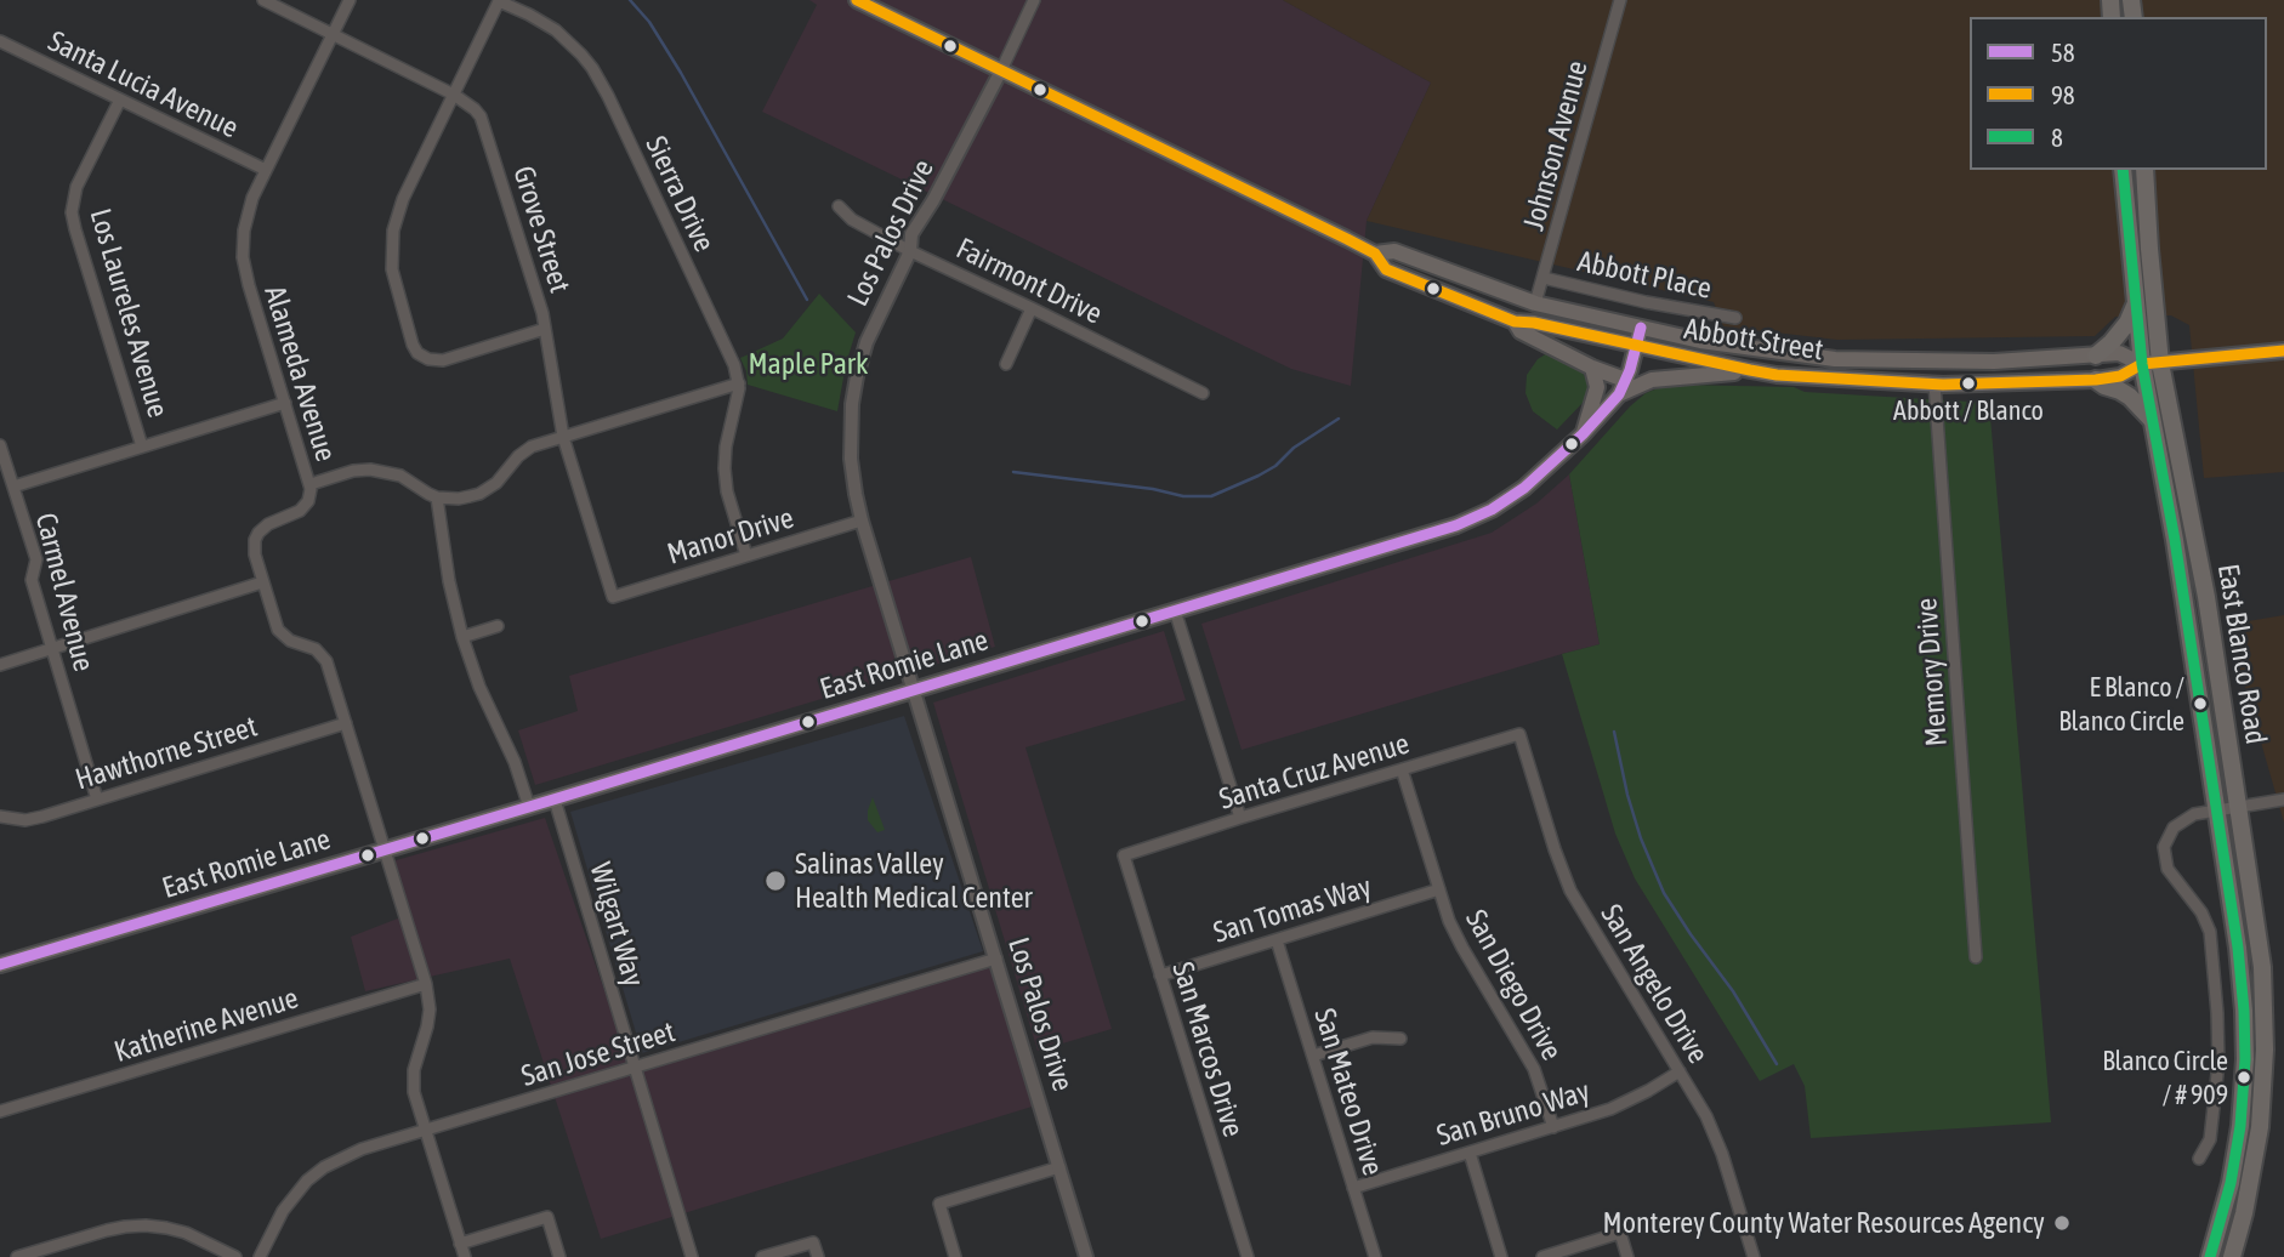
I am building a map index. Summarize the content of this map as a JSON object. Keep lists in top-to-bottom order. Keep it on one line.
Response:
{"streets":{"highway":["East Blanco Road"],"main road":["Abbott Street","East Romie Lane"],"street":["Santa Lucia Avenue","Johnson Avenue","Sierra Drive","Grove Street","Los Palos Drive","Abbott Place","Fairmont Drive","Los Laureles Avenue","Alameda Avenue","Manor Drive","Carmel Avenue","Memory Drive","Hawthorne Street","Santa Cruz Avenue","San Tomas Way","Wilgart Way","San Angelo Drive","San Diego Drive","Katherine Avenue","San Marcos Drive","San Jose Street","San Mateo Drive","San Bruno Way"]},"crossings":[["Santa Lucia Avenue","Los Laureles Avenue"],["Santa Lucia Avenue","Alameda Avenue"],["Johnson Avenue","Abbott Place"],["Johnson Avenue","Abbott Street"],["Sierra Drive","Grove Street"],["Grove Street","Alameda Avenue"],["Grove Street","Manor Drive"],["Los Palos Drive","Fairmont Drive"],["Los Palos Drive","Abbott Street"],["Los Palos Drive","Manor Drive"],["Los Palos Drive","East Romie Lane"],["Los Palos Drive","San Jose Street"],["Abbott Street","East Blanco Road"],["Abbott Street","East Romie Lane"],["Abbott Street","Memory Drive"],["Alameda Avenue","East Romie Lane"],["Alameda Avenue","Hawthorne Street"],["Alameda Avenue","Katherine Avenue"],["Alameda Avenue","San Jose Street"],["Carmel Avenue","Hawthorne Street"],["East Romie Lane","Wilgart Way"],["Santa Cruz Avenue","San Angelo Drive"],["Santa Cruz Avenue","San Diego Drive"],["Santa Cruz Avenue","San Marcos Drive"],["San Tomas Way","San Diego Drive"],["San Tomas Way","San Marcos Drive"],["San Tomas Way","San Mateo Drive"],["Wilgart Way","San Jose Street"],["San Angelo Drive","San Bruno Way"],["San Diego Drive","San Bruno Way"],["San Mateo Drive","San Bruno Way"]],"parks":["Maple Park"],"places":["Abbott / Blanco","E Blanco / Blanco Circle","Salinas Valley Health Medical Center","Blanco Circle / # 909","Monterey County Water Resources Agency"],"lines":["transit line 98","transit line 8","transit line 58"],"legend":["58","98","8"]}
